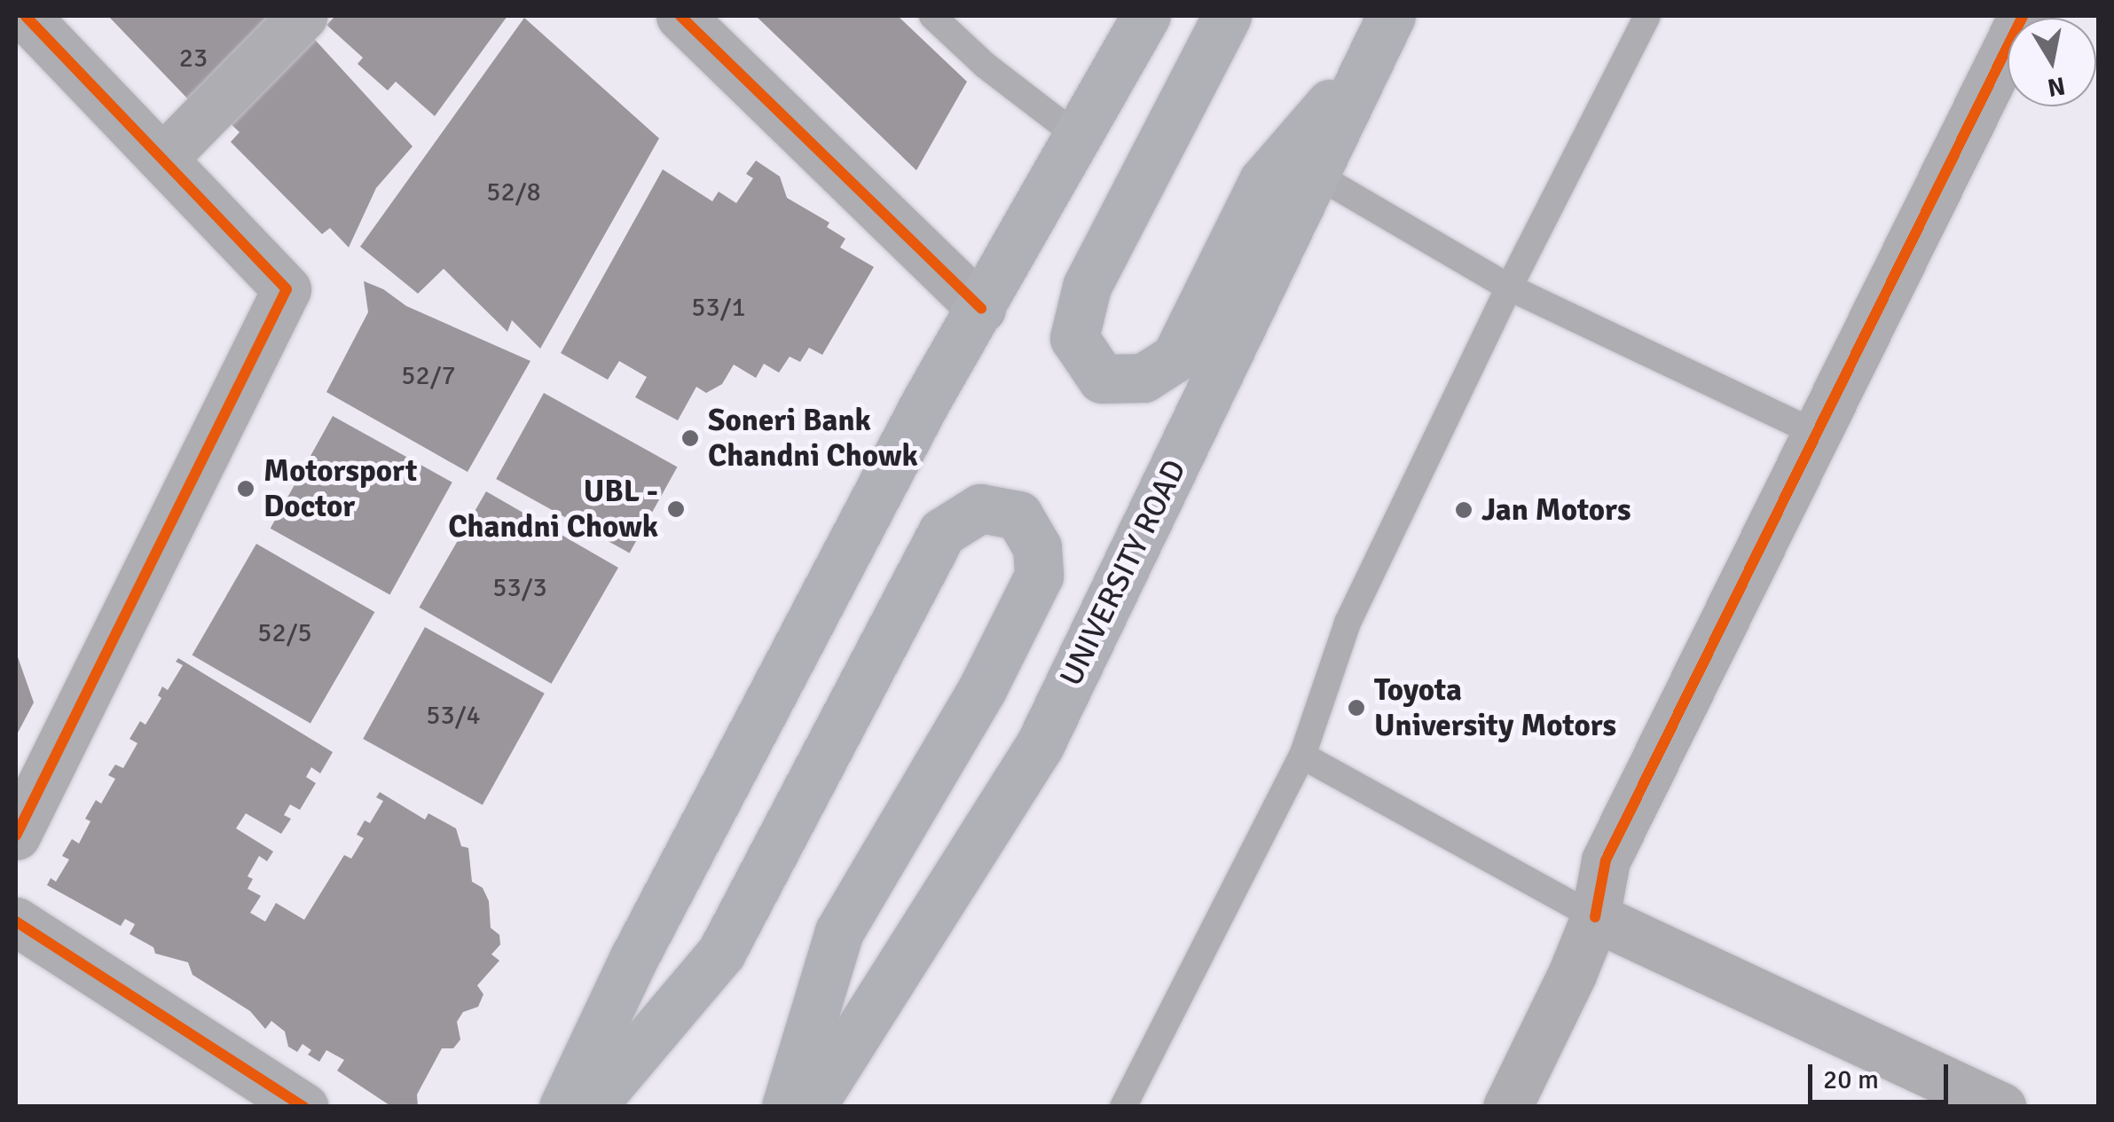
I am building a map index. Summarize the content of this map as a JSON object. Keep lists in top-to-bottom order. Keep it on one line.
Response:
{"streets":{"main road":["UNIVERSITY ROAD"]},"places":["Soneri Bank Chandni Chowk","Motorsport Doctor","UBL - Chandni Chowk","Jan Motors","Toyota University Motors"],"house_numbers":["23","52/8","53/1","52/7","53/3","52/5","53/4"],"scale_bar":"20 m","north":"bottom"}
